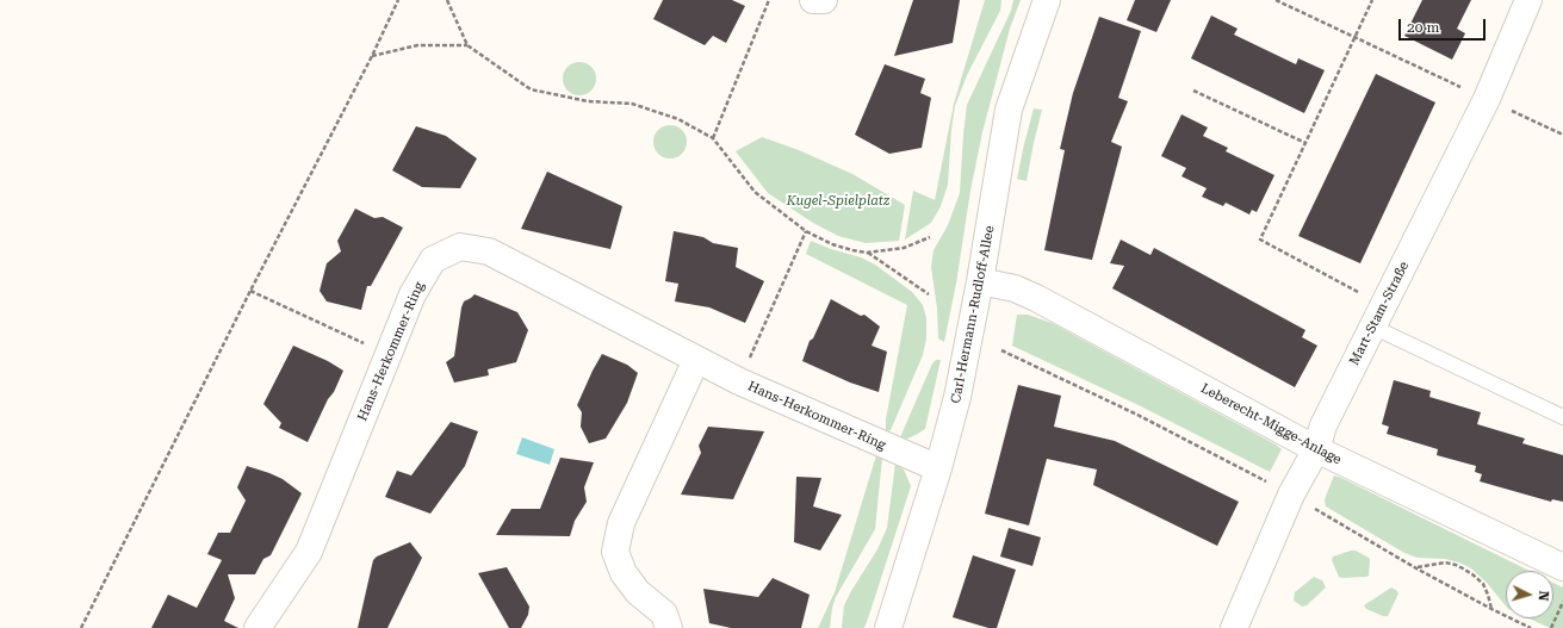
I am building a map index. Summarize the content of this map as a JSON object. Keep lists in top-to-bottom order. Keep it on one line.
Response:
{"streets":{"street":["Mart-Stam-Straße","Carl-Hermann-Rudloff-Allee","Hans-Herkommer-Ring","Leberecht-Migge-Anlage"]},"crossings":[["Mart-Stam-Straße","Leberecht-Migge-Anlage"],["Carl-Hermann-Rudloff-Allee","Hans-Herkommer-Ring"],["Carl-Hermann-Rudloff-Allee","Leberecht-Migge-Anlage"]],"parks":["Kugel-Spielplatz"],"scale_bar":"20 m","north":"right"}
